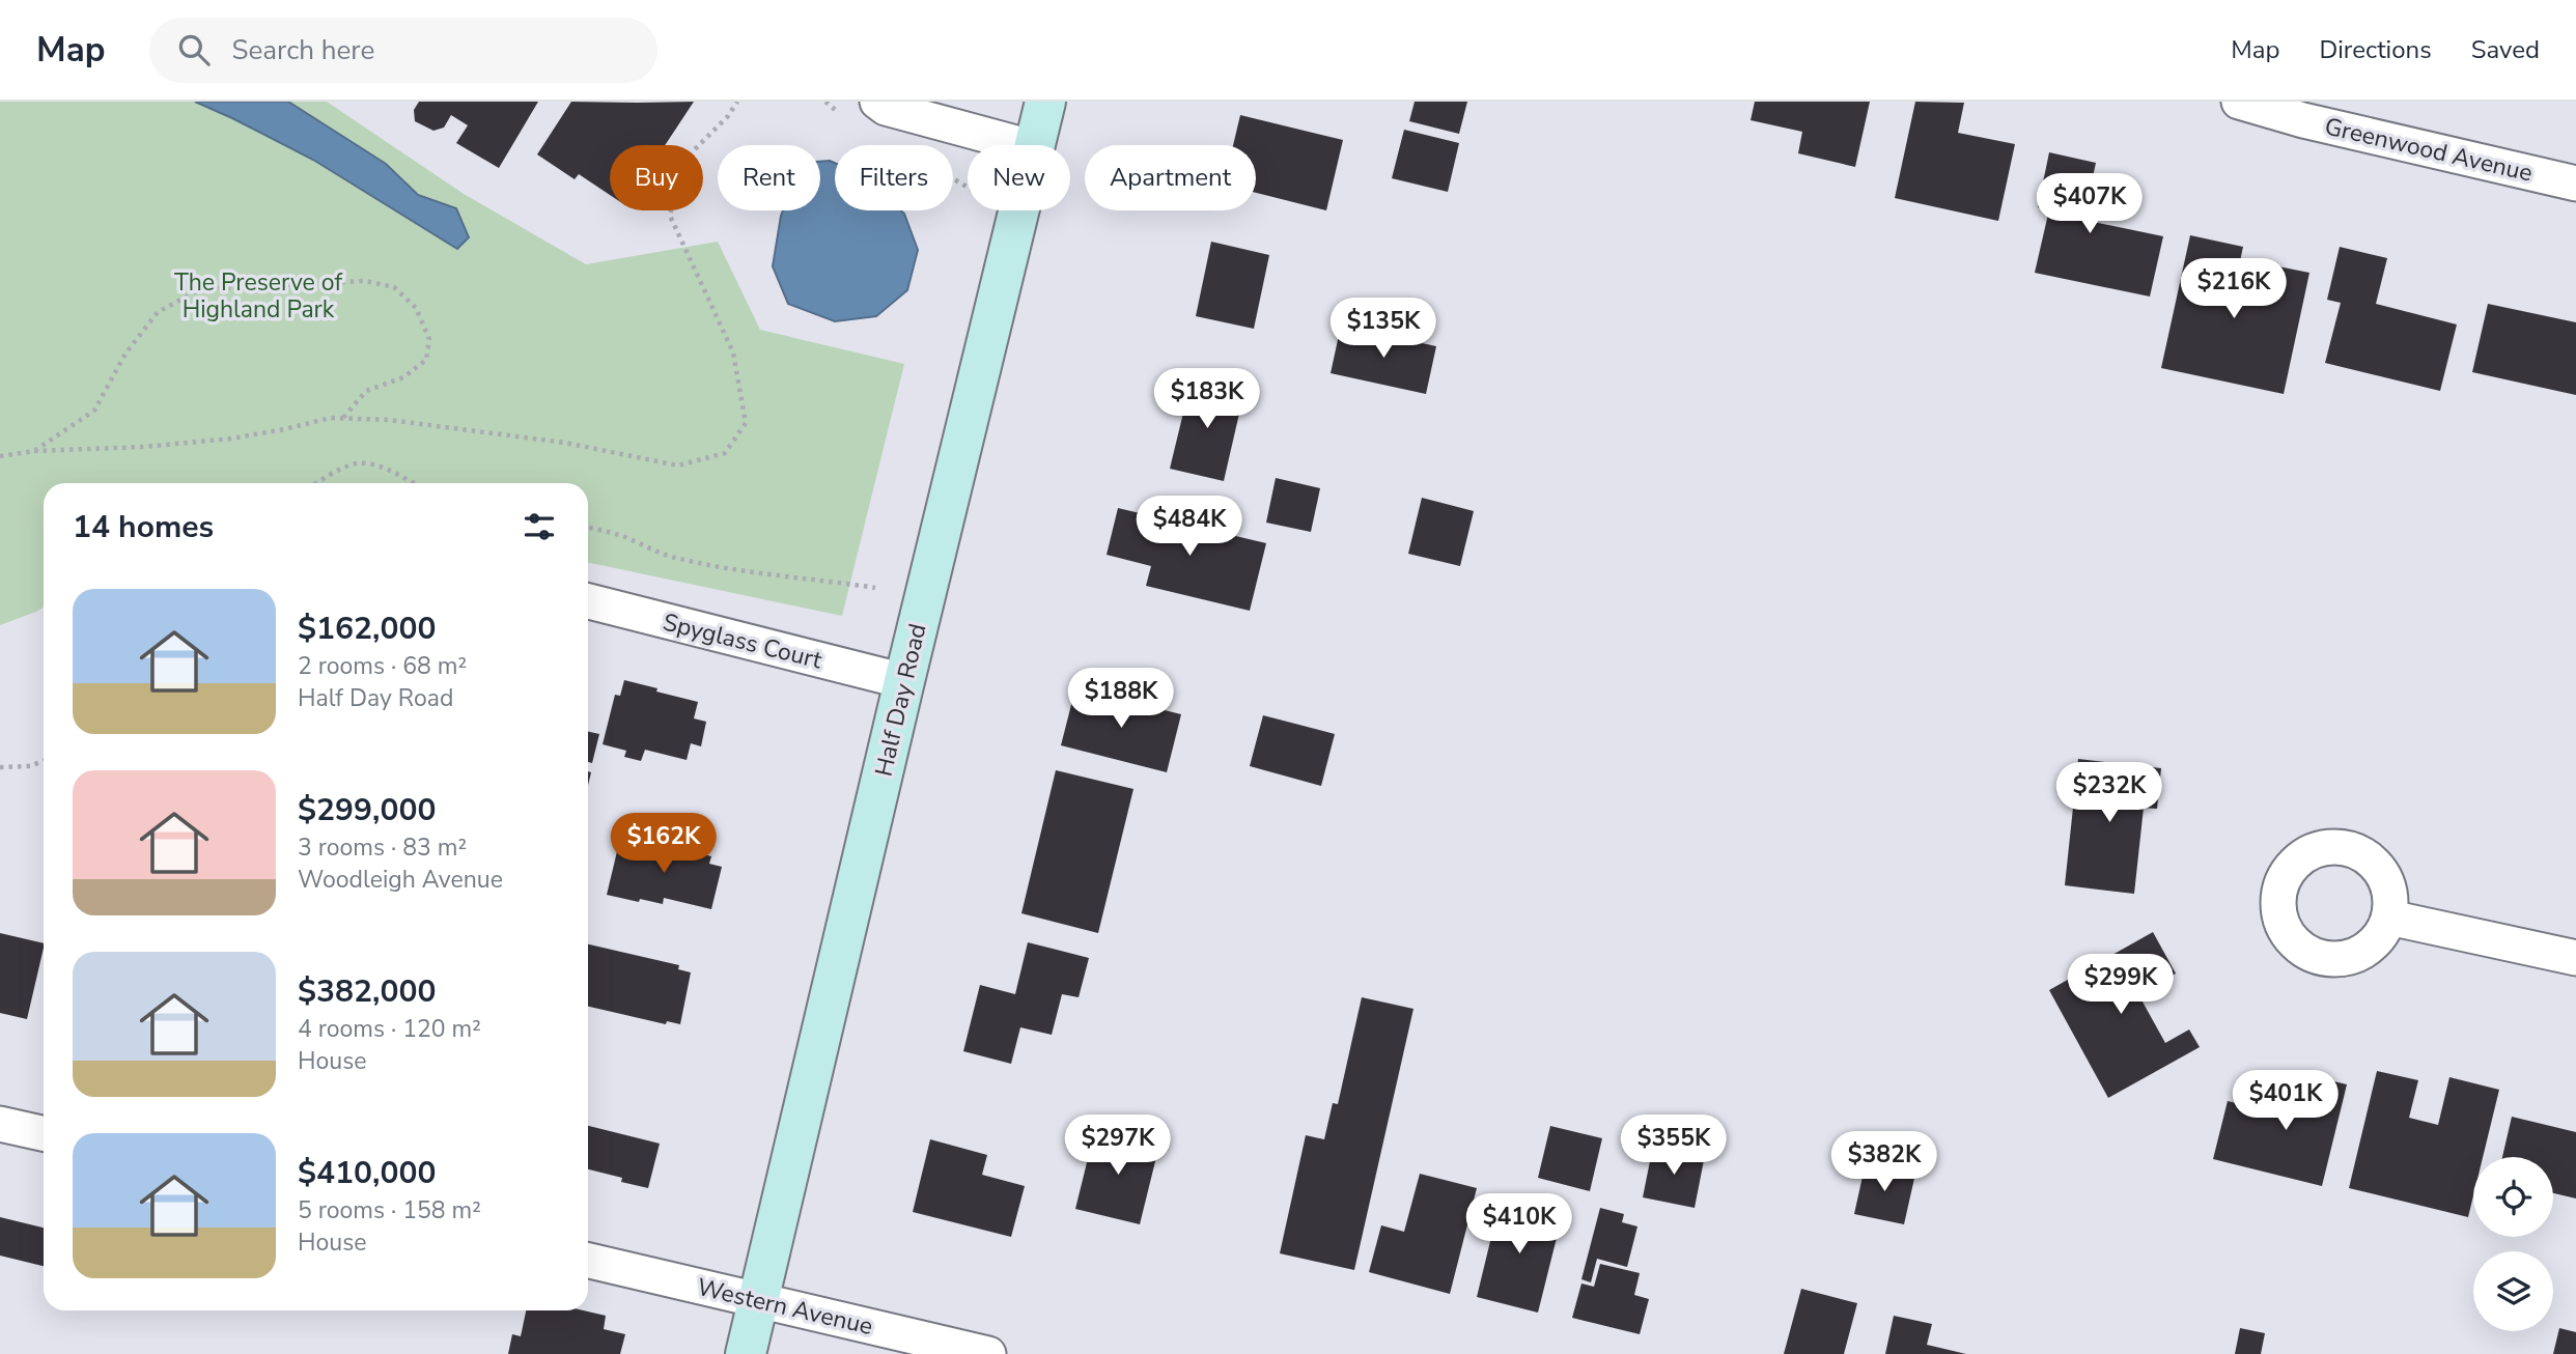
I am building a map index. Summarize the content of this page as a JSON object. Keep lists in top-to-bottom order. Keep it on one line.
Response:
{"streets":{"main road":["Half Day Road"],"street":["Greenwood Avenue","Spyglass Court","Western Avenue"]},"crossings":[["Spyglass Court","Half Day Road"],["Half Day Road","Western Avenue"]],"parks":["The Preserve of Highland Park"],"page":{"header":"Map","search":"Search here","nav":["Map","Directions","Saved"],"chip":["Buy","Rent","Filters","New","Apartment"],"price":["$407K","$216K","$135K","$183K","$484K","$188K","$232K","$162K","$299K","$401K","$297K","$355K","$382K","$410K"],"heading":"14 homes","list":[{"name":"$162,000","note":"2 rooms · 68 m² · Half Day Road"},{"name":"$299,000","note":"3 rooms · 83 m² · Woodleigh Avenue"},{"name":"$382,000","note":"4 rooms · 120 m² · House"},{"name":"$410,000","note":"5 rooms · 158 m² · House"}]}}
